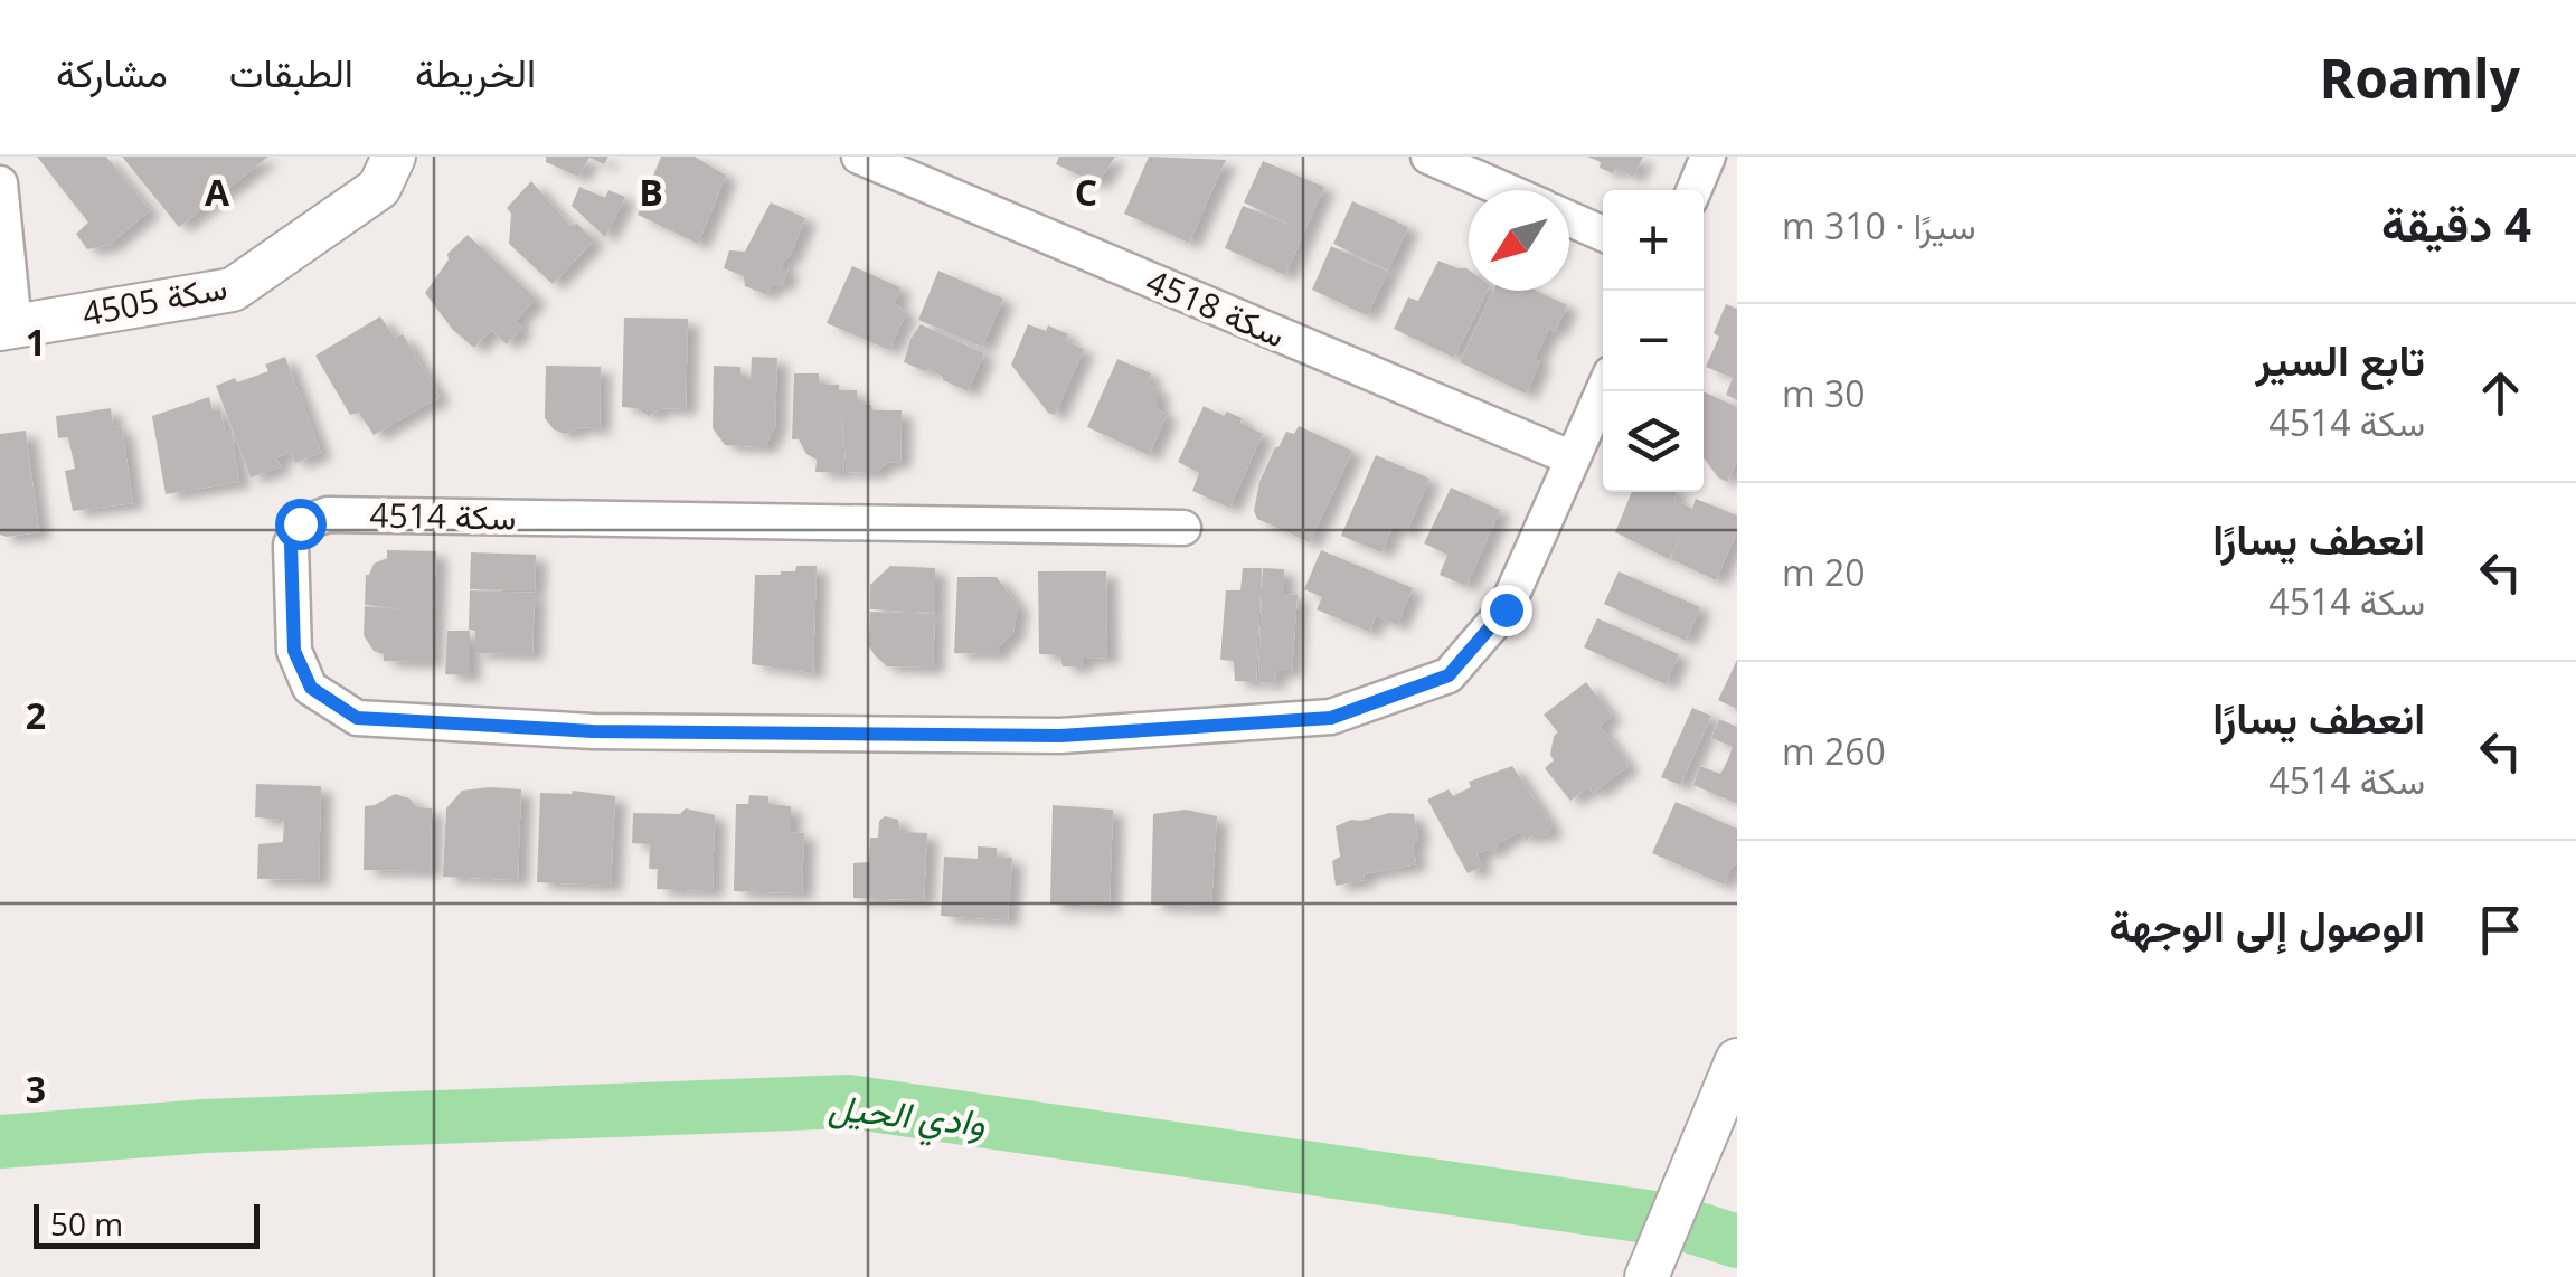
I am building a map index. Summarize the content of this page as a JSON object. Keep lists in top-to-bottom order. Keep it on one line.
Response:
{"streets":{"street":["سكة 4505","سكة 4518","سكة 4514"]},"crossings":[["سكة 4518","سكة 4514"]],"water":["وادي الحيل"],"scale_bar":"50 m","north":"bottom left","page":{"header":"Roamly","nav":["الخريطة","الطبقات","مشاركة"],"heading":["4 دقيقة","سيرًا · 310 m"],"map_buttons":["+","−"],"list":[["تابع السير","سكة 4514","30 m"],["انعطف يسارًا","سكة 4514","20 m"],["انعطف يسارًا","سكة 4514","260 m"],"الوصول إلى الوجهة"],"scale":"50 m"},"grid":{"columns":["A","B","C"],"rows":["1","2","3"]}}
